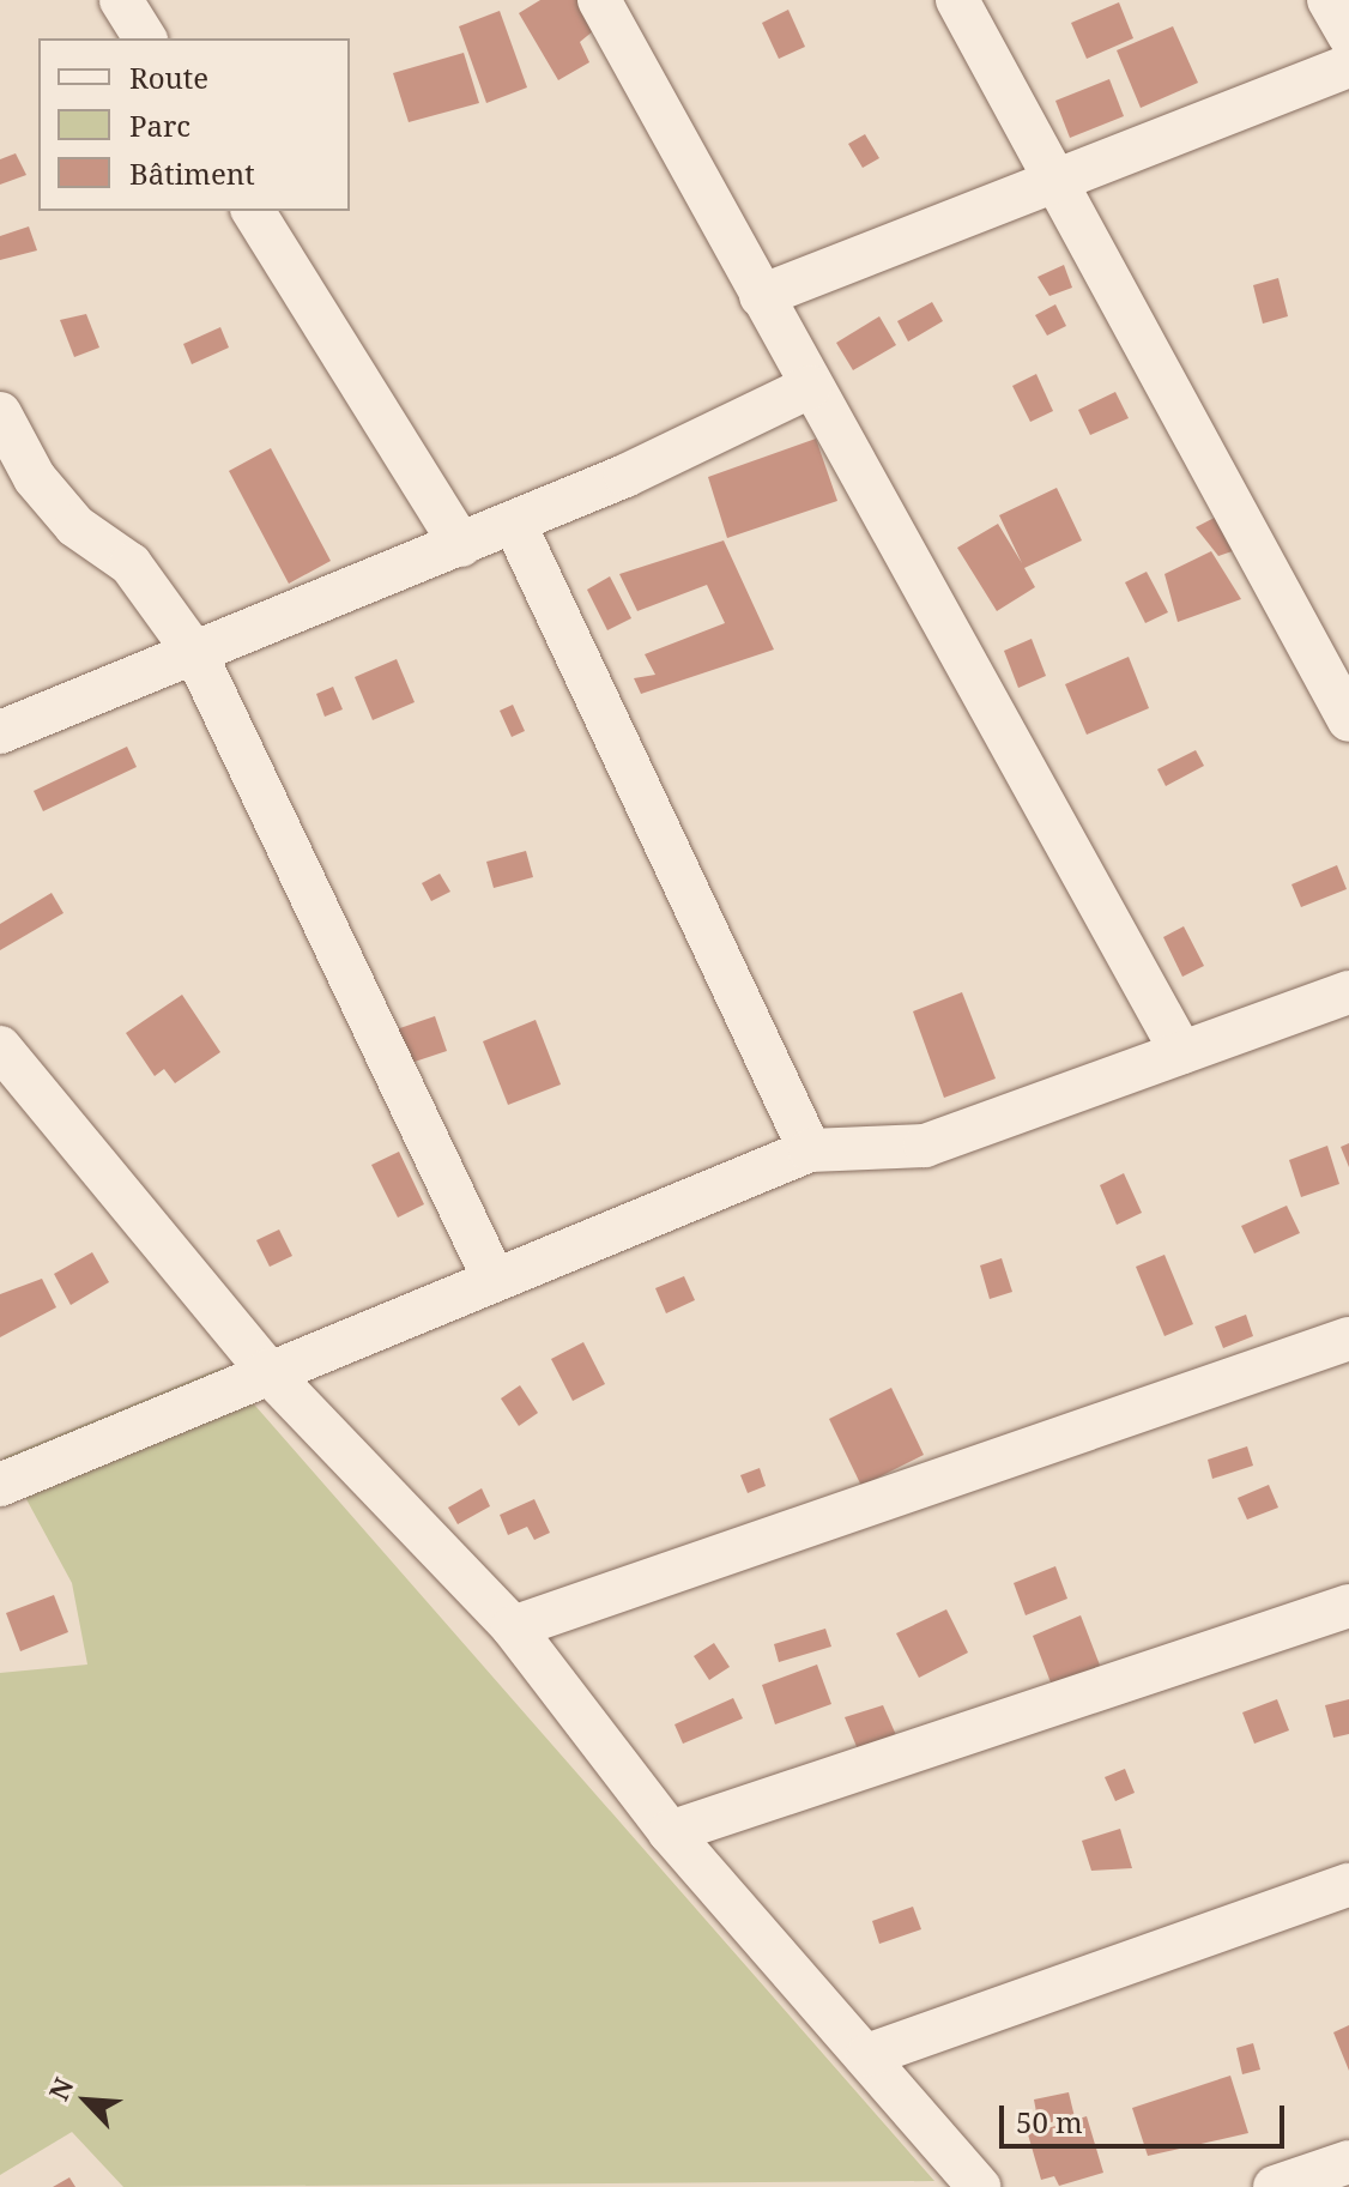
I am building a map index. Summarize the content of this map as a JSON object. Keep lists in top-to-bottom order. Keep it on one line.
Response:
{"legend":["Route","Parc","Bâtiment"],"scale_bar":"50 m","north":"top left"}
